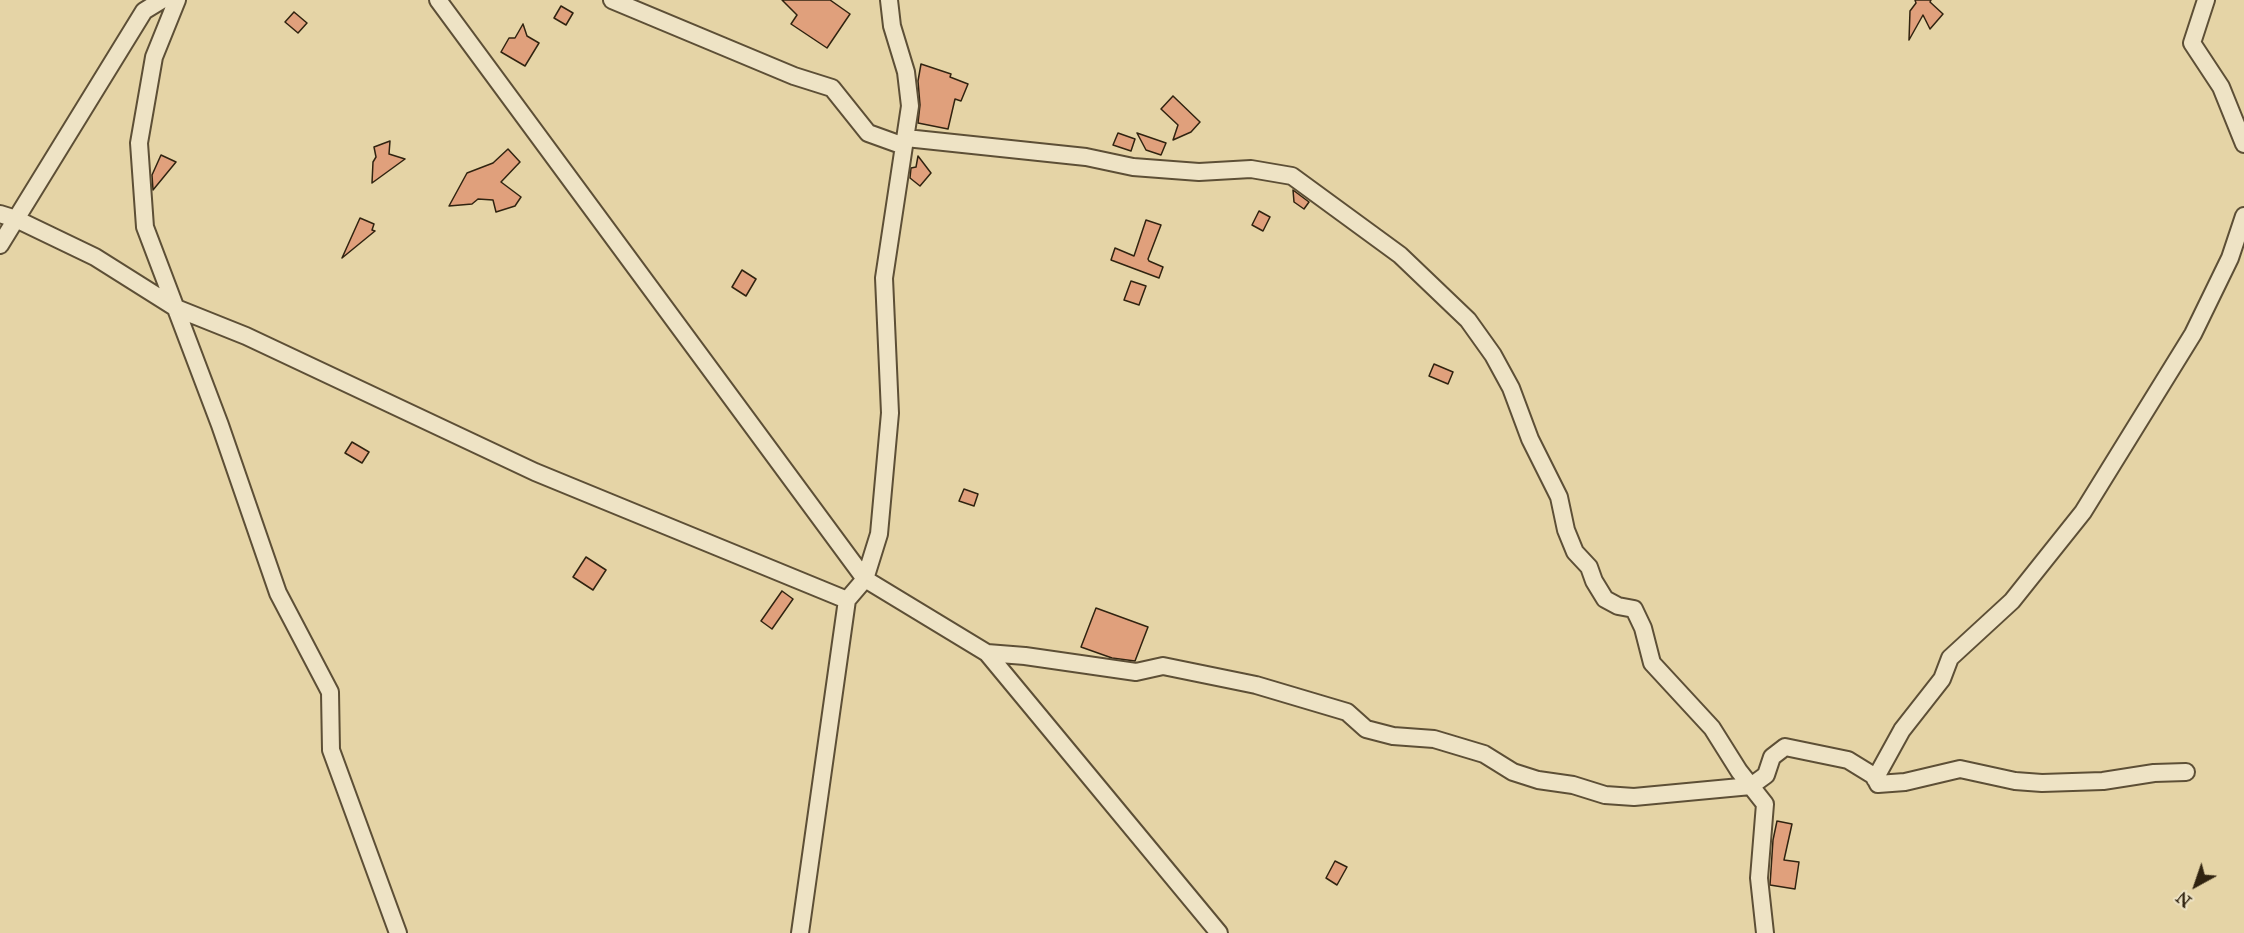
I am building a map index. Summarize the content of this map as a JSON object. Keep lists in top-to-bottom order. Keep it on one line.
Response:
{"north":"bottom left"}
